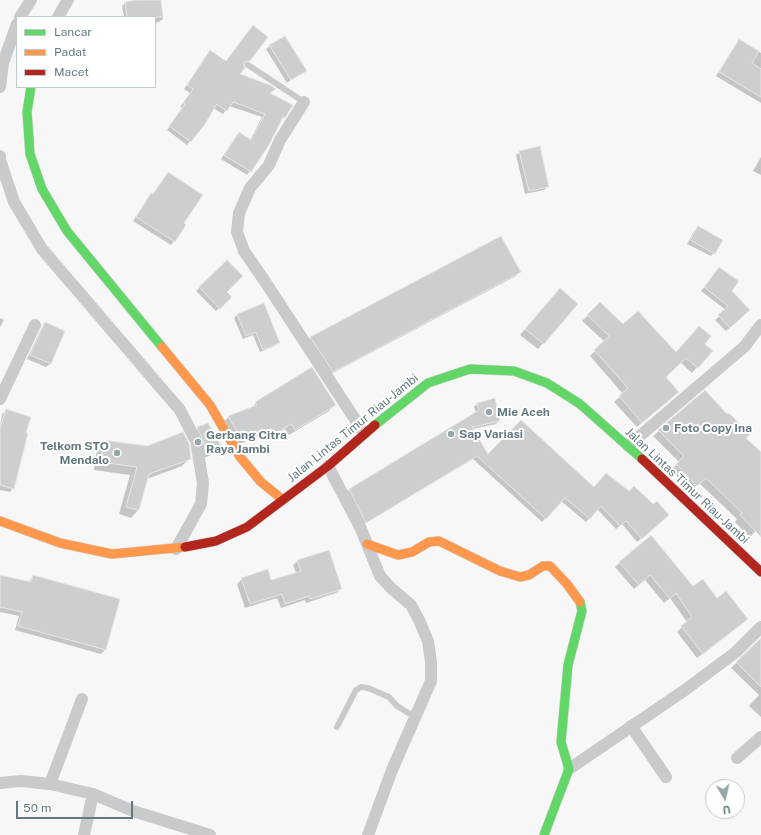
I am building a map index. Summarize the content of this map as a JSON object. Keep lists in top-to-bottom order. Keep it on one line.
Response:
{"streets":{"main road":["Jalan Lintas Timur Riau-Jambi"]},"places":["Mie Aceh","Foto Copy Ina","Sap Variasi","Gerbang Citra Raya Jambi","Telkom STO Mendalo"],"legend":["Lancar","Padat","Macet"],"scale_bar":"50 m","north":"bottom"}
